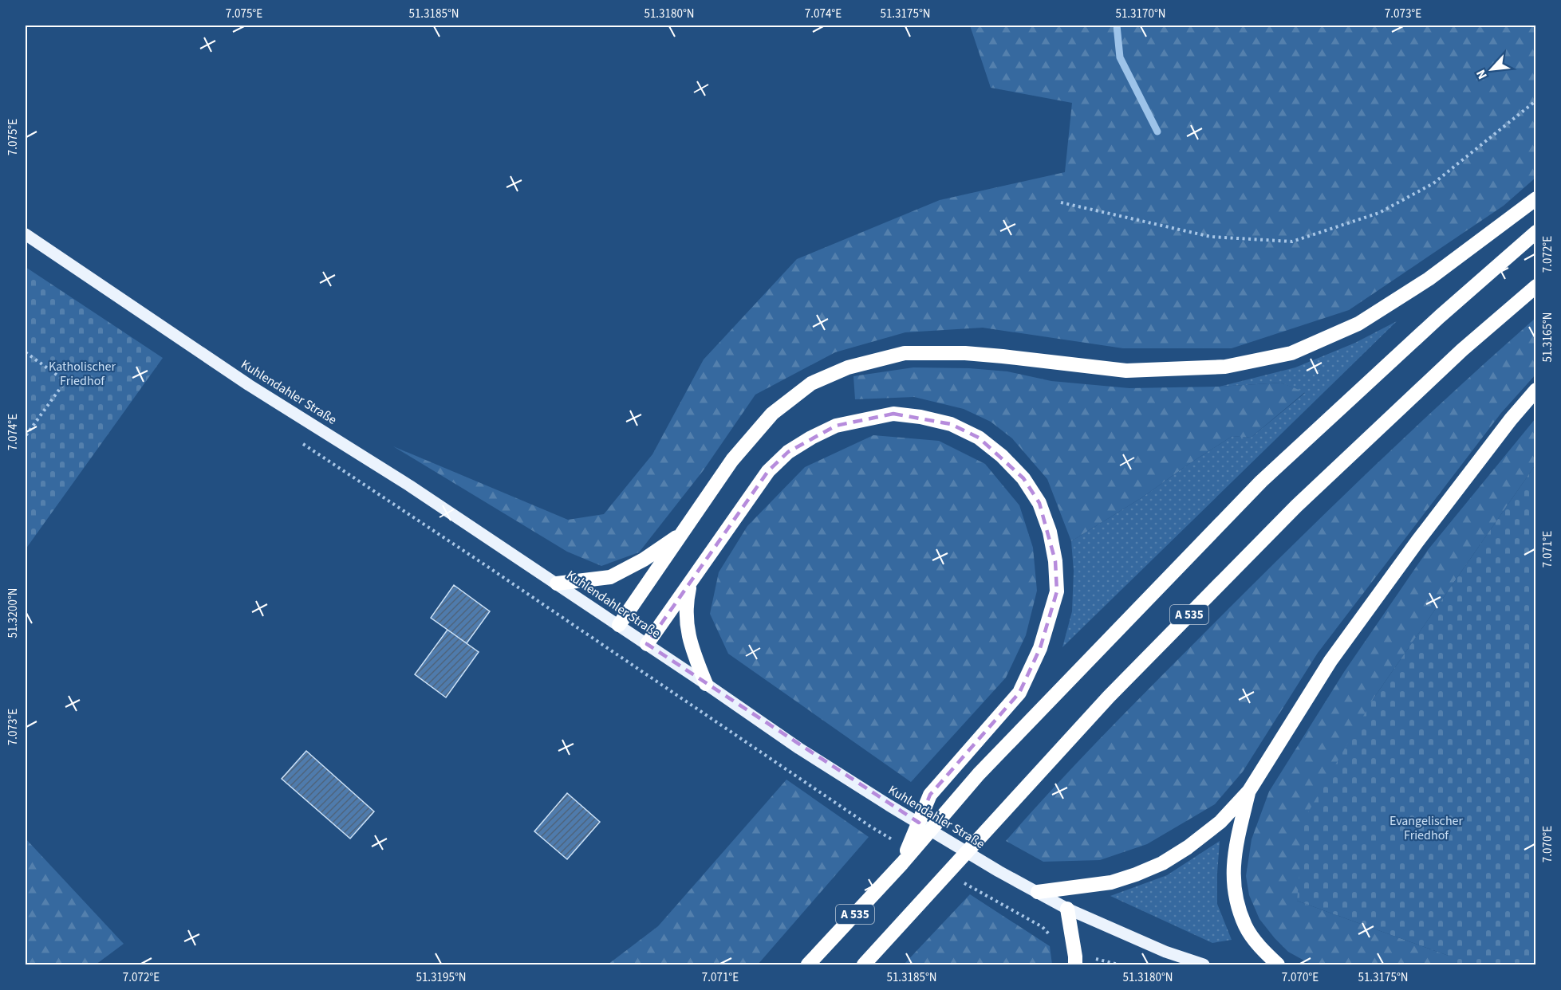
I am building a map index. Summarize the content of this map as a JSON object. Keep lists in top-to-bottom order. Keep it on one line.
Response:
{"streets":{"highway":["A 535"],"main road":["Kuhlendahler Straße"]},"parks":["Katholischer Friedhof","Evangelischer Friedhof"],"north":"bottom left","coordinates":["7.075°E","51.3185°N","51.3180°N","7.074°E","51.3175°N","51.3170°N","7.073°E","7.072°E","51.3165°N","7.071°E","51.3200°N","7.070°E","51.3195°N"]}
